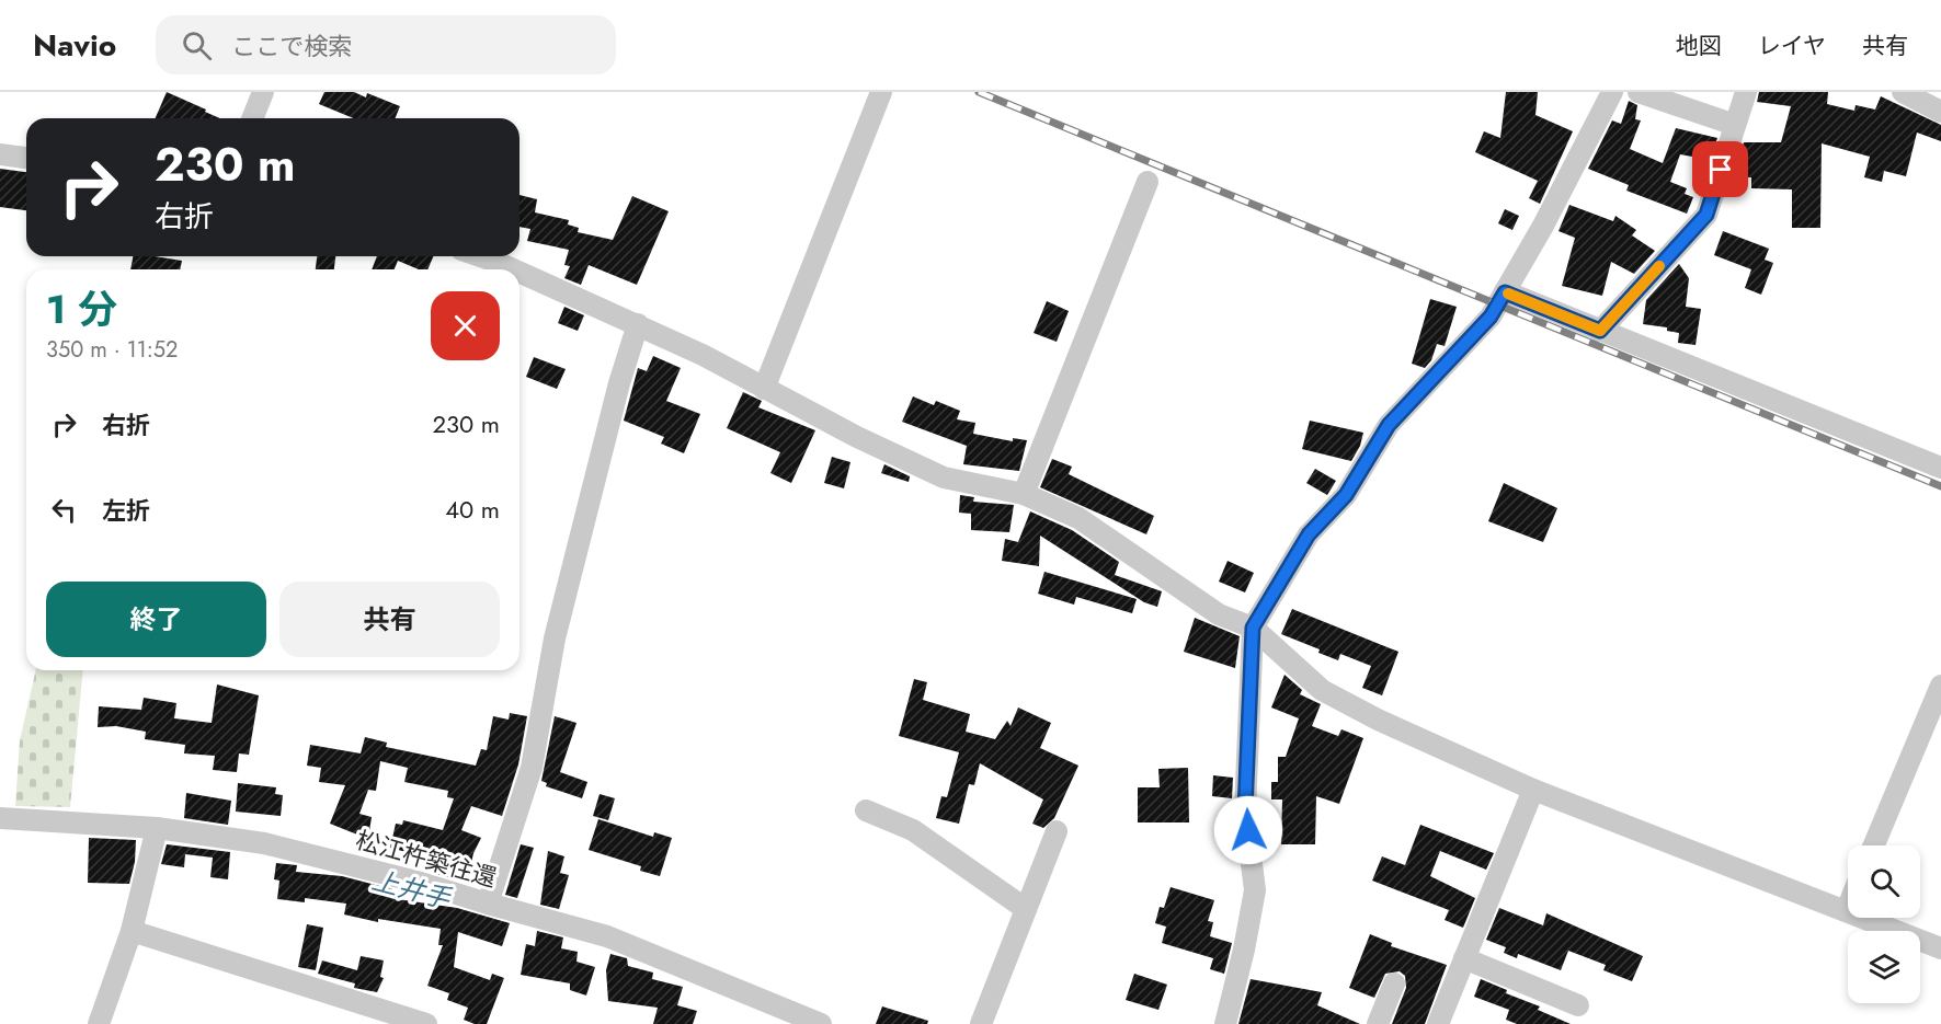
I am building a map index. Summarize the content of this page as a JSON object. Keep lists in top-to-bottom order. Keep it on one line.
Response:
{"streets":{"street":["松江杵築往還"]},"water":["上井手"],"page":{"header":"Navio","search":"ここで検索","nav":["地図","レイヤ","共有"],"turn":["230 m","右折"],"heading":["1 分","350 m · 11:52"],"list":[{"name":"右折","value":"230 m"},{"name":"左折","value":"40 m"}],"buttons":["終了","共有"]}}
